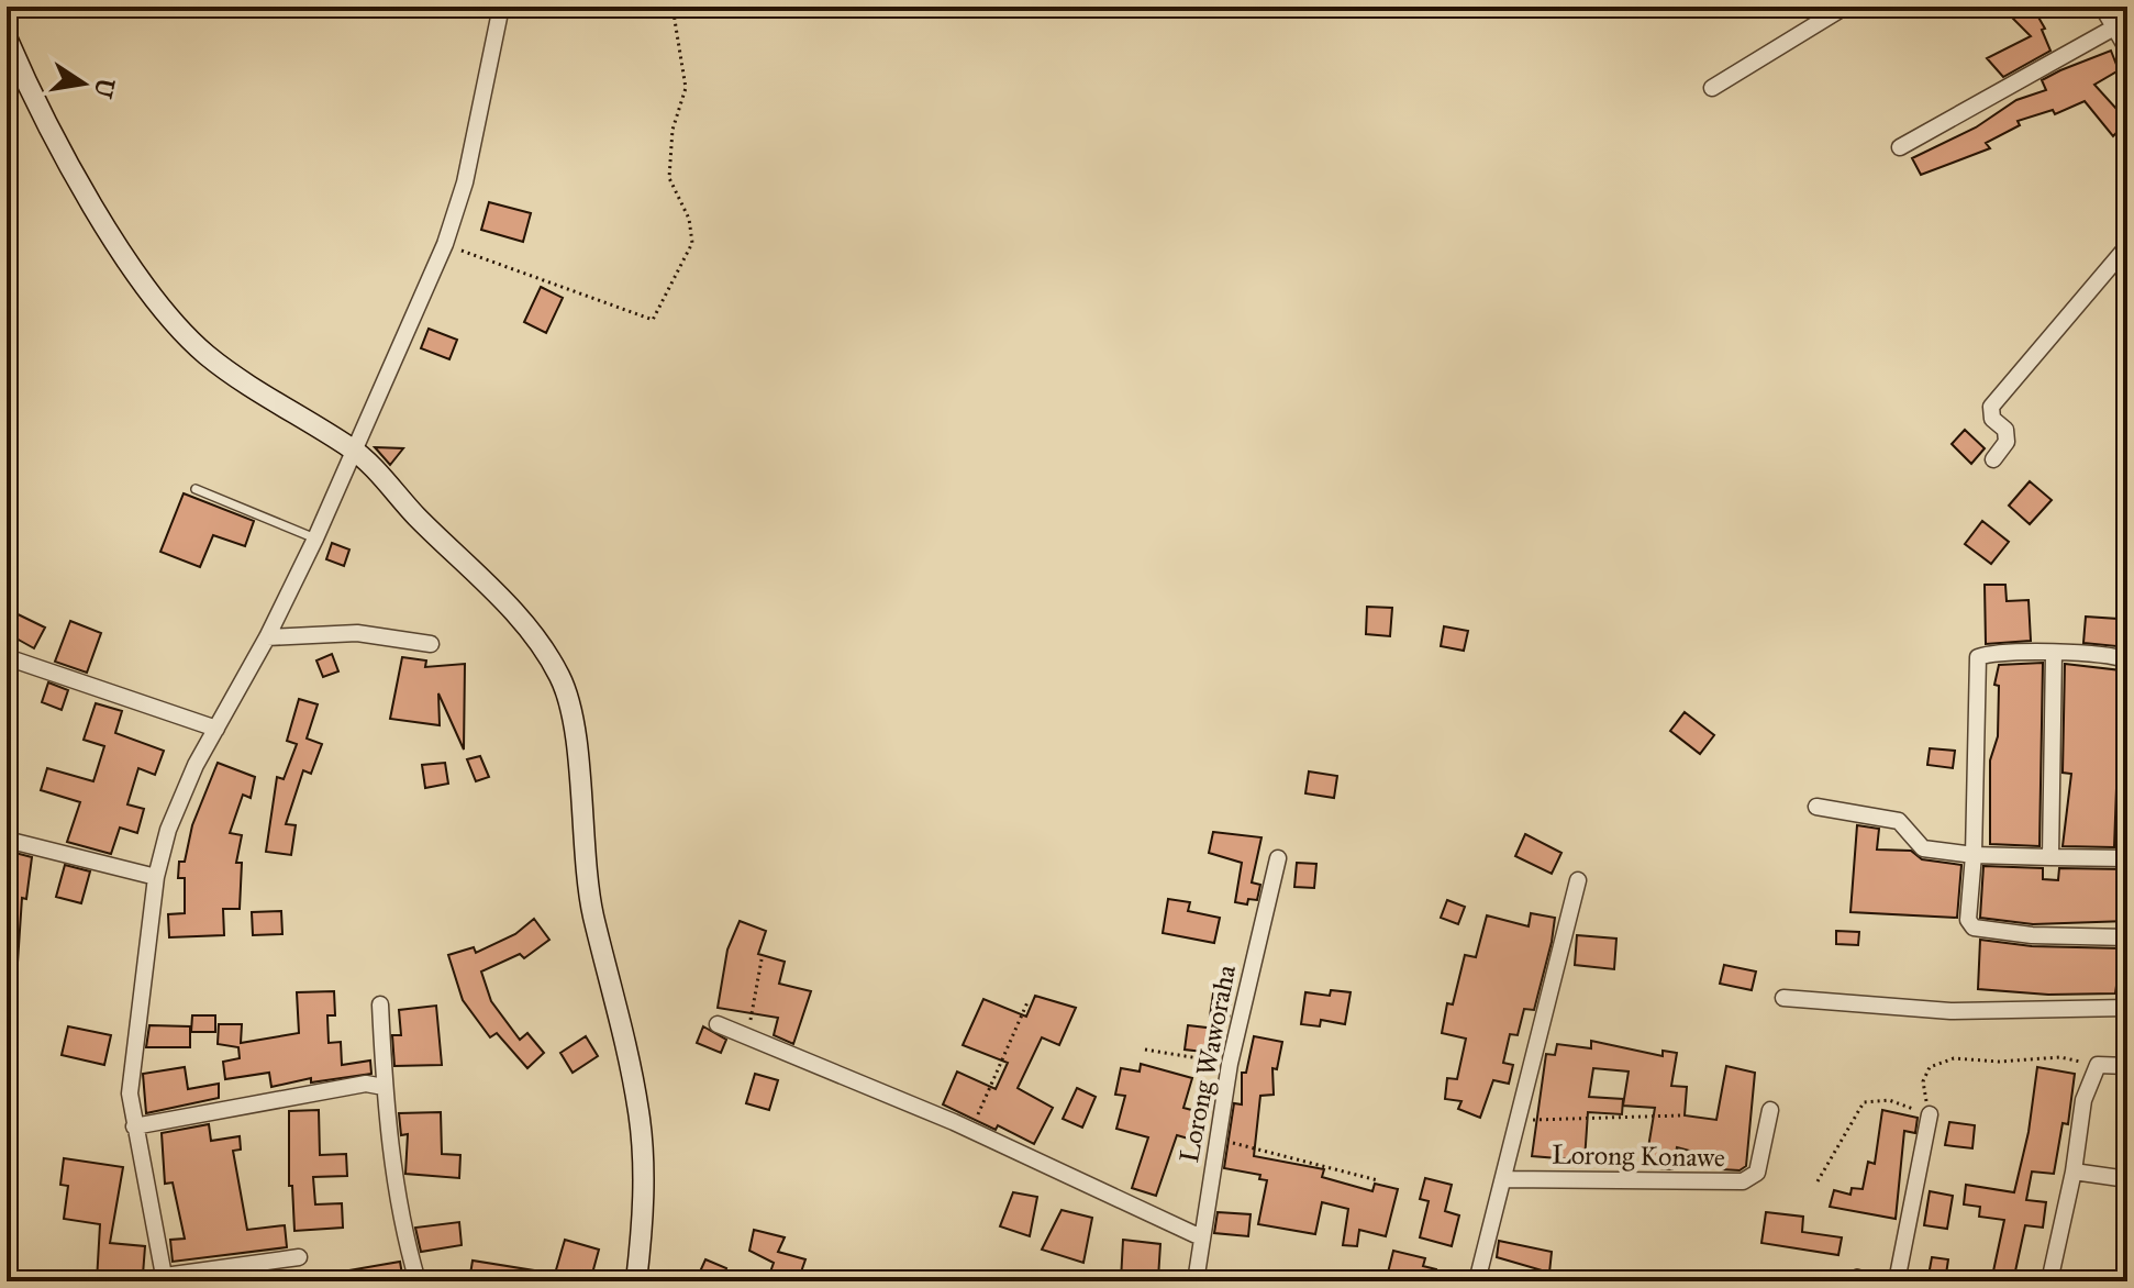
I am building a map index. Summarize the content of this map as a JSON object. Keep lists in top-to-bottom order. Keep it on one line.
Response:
{"streets":{"street":["Lorong Waworaha","Lorong Konawe"]},"north":"right"}
